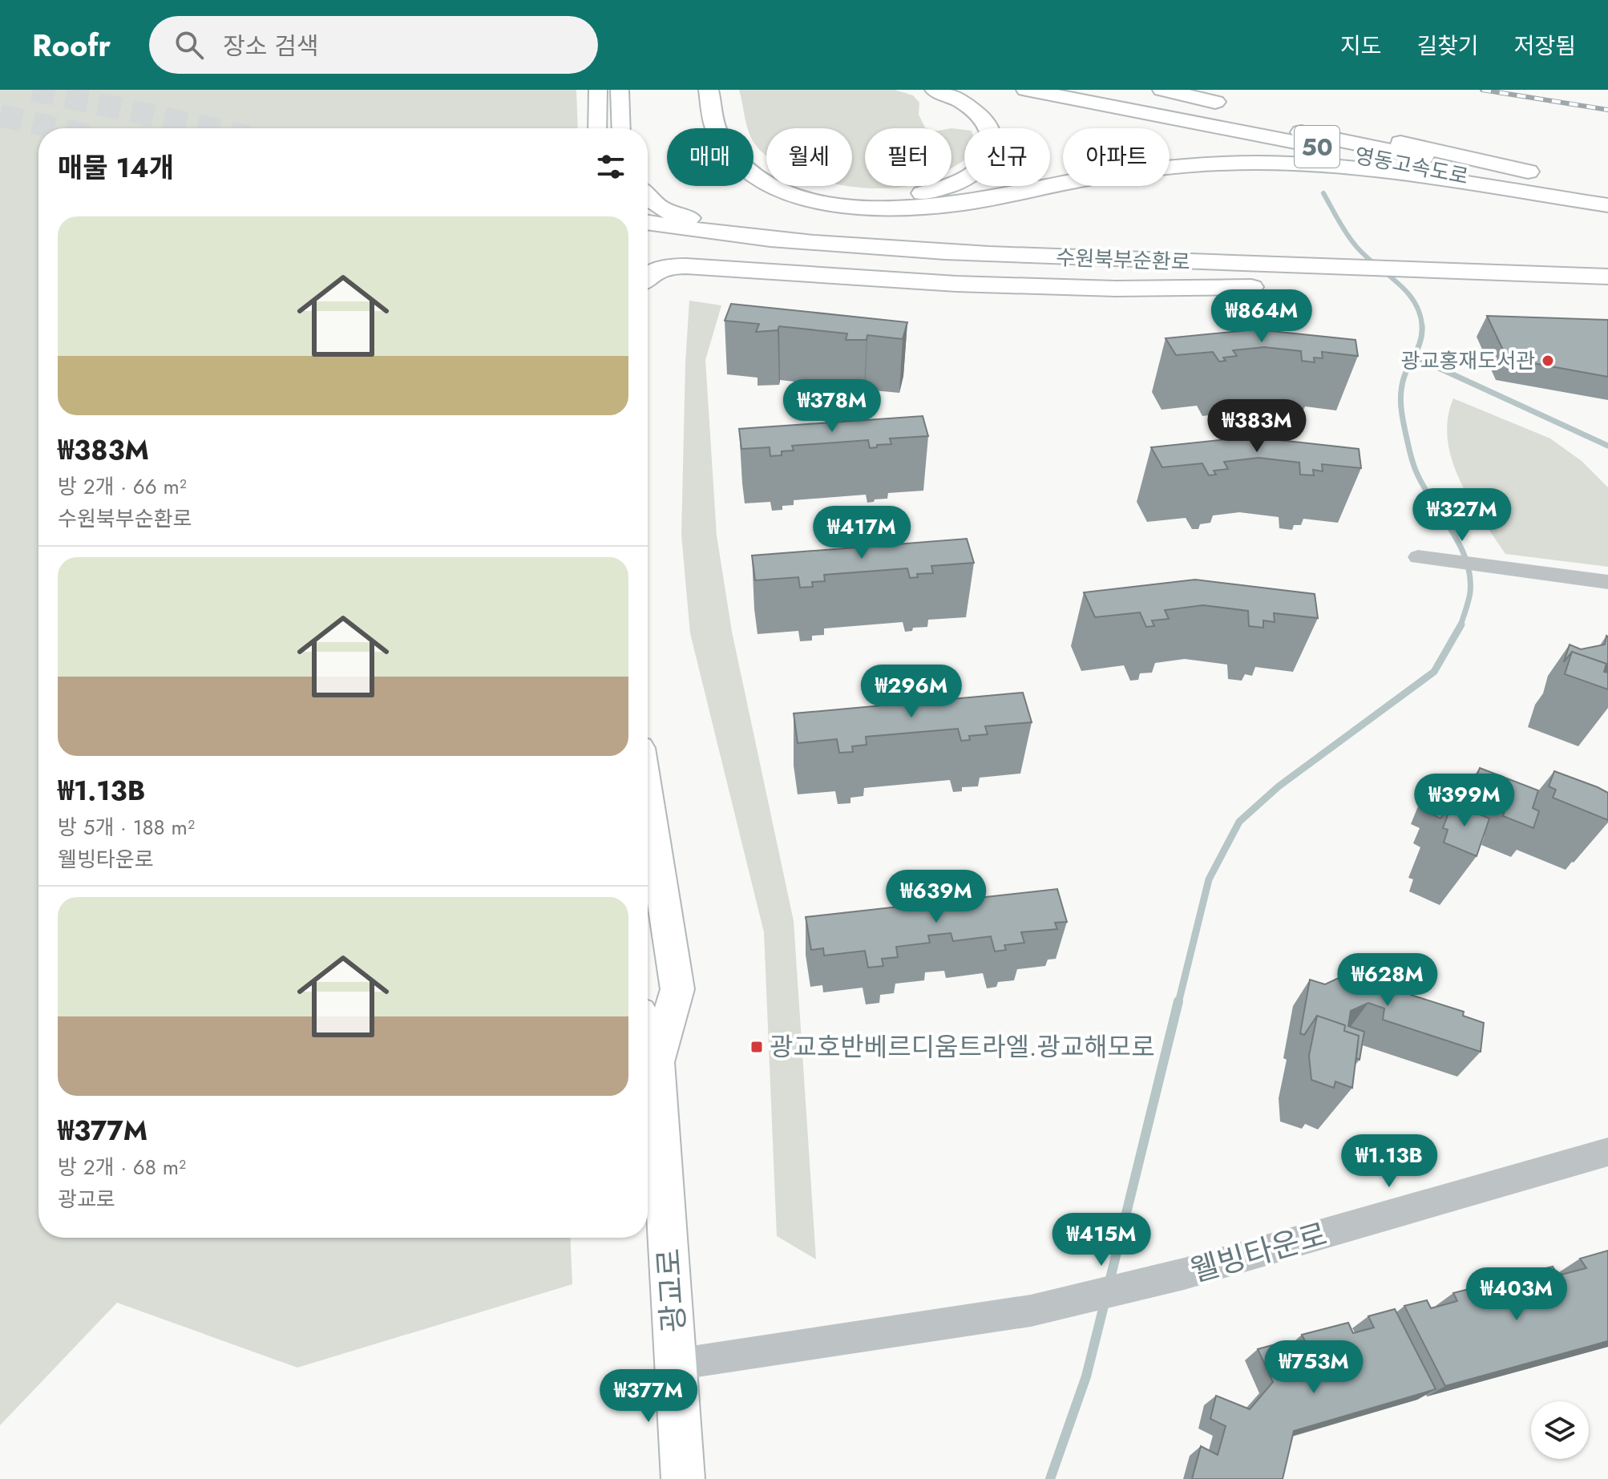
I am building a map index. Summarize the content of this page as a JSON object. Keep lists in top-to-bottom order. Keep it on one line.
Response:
{"streets":{"highway":["50","영동고속도로","수원북부순환로"],"main road":["광교로"],"street":["웰빙타운로"]},"crossings":[["웰빙타운로","광교로"]],"places":{"other":["광교홍재도서관"],"transit":["광교호반베르디움트라엘.광교해모로"]},"page":{"header":"Roofr","search":"장소 검색","nav":["지도","길찾기","저장됨"],"chip":["매매","월세","필터","신규","아파트"],"heading":"매물 14개","list":[{"name":"₩383M","note":"방 2개 · 66 m² · 수원북부순환로"},{"name":"₩1.13B","note":"방 5개 · 188 m² · 웰빙타운로"},{"name":"₩377M","note":"방 2개 · 68 m² · 광교로"}],"price":["₩864M","₩378M","₩383M","₩327M","₩417M","₩296M","₩399M","₩639M","₩628M","₩1.13B","₩415M","₩403M","₩753M","₩377M"]}}
